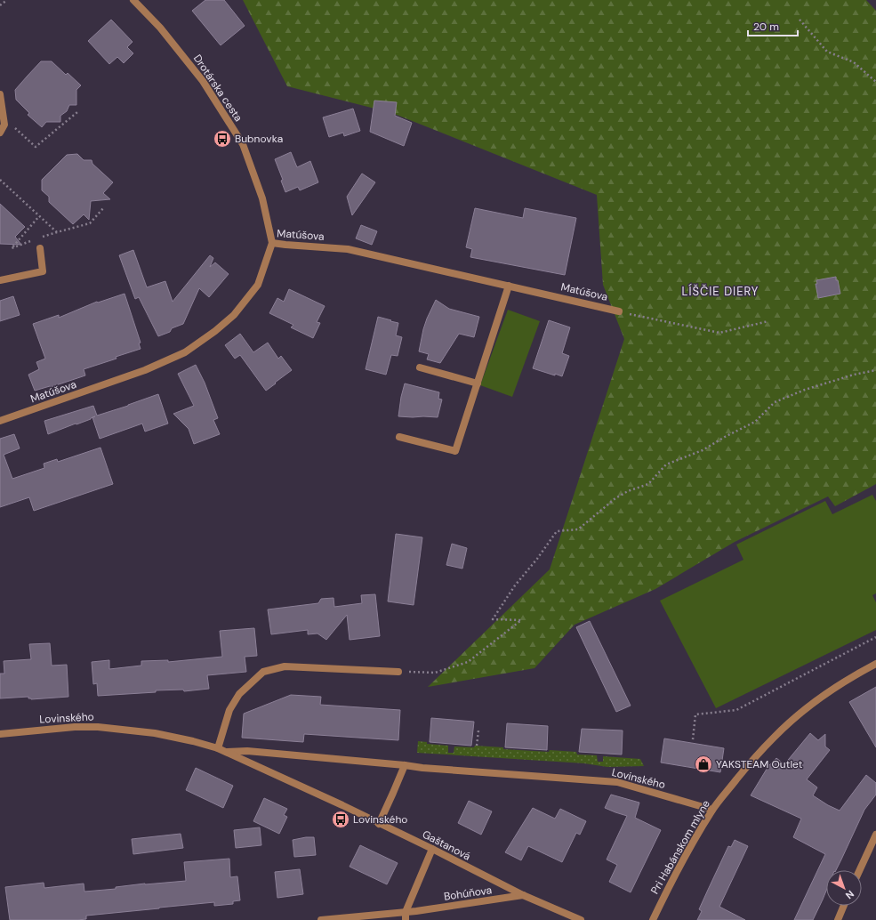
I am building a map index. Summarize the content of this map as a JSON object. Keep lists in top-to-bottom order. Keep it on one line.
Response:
{"streets":{"street":["Drotárska cesta","Matúšova","Lovinského","Gaštanová","Pri Habánskom mlyne","Bohúňova"]},"crossings":[["Drotárska cesta","Matúšova"],["Lovinského","Gaštanová"],["Lovinského","Pri Habánskom mlyne"],["Gaštanová","Bohúňova"]],"districts":["LÍŠČIE DIERY"],"places":{"bus stop":["Bubnovka","Lovinského"],"shop":["YAKSTEAM Outlet"]},"scale_bar":"20 m","north":"bottom right"}
